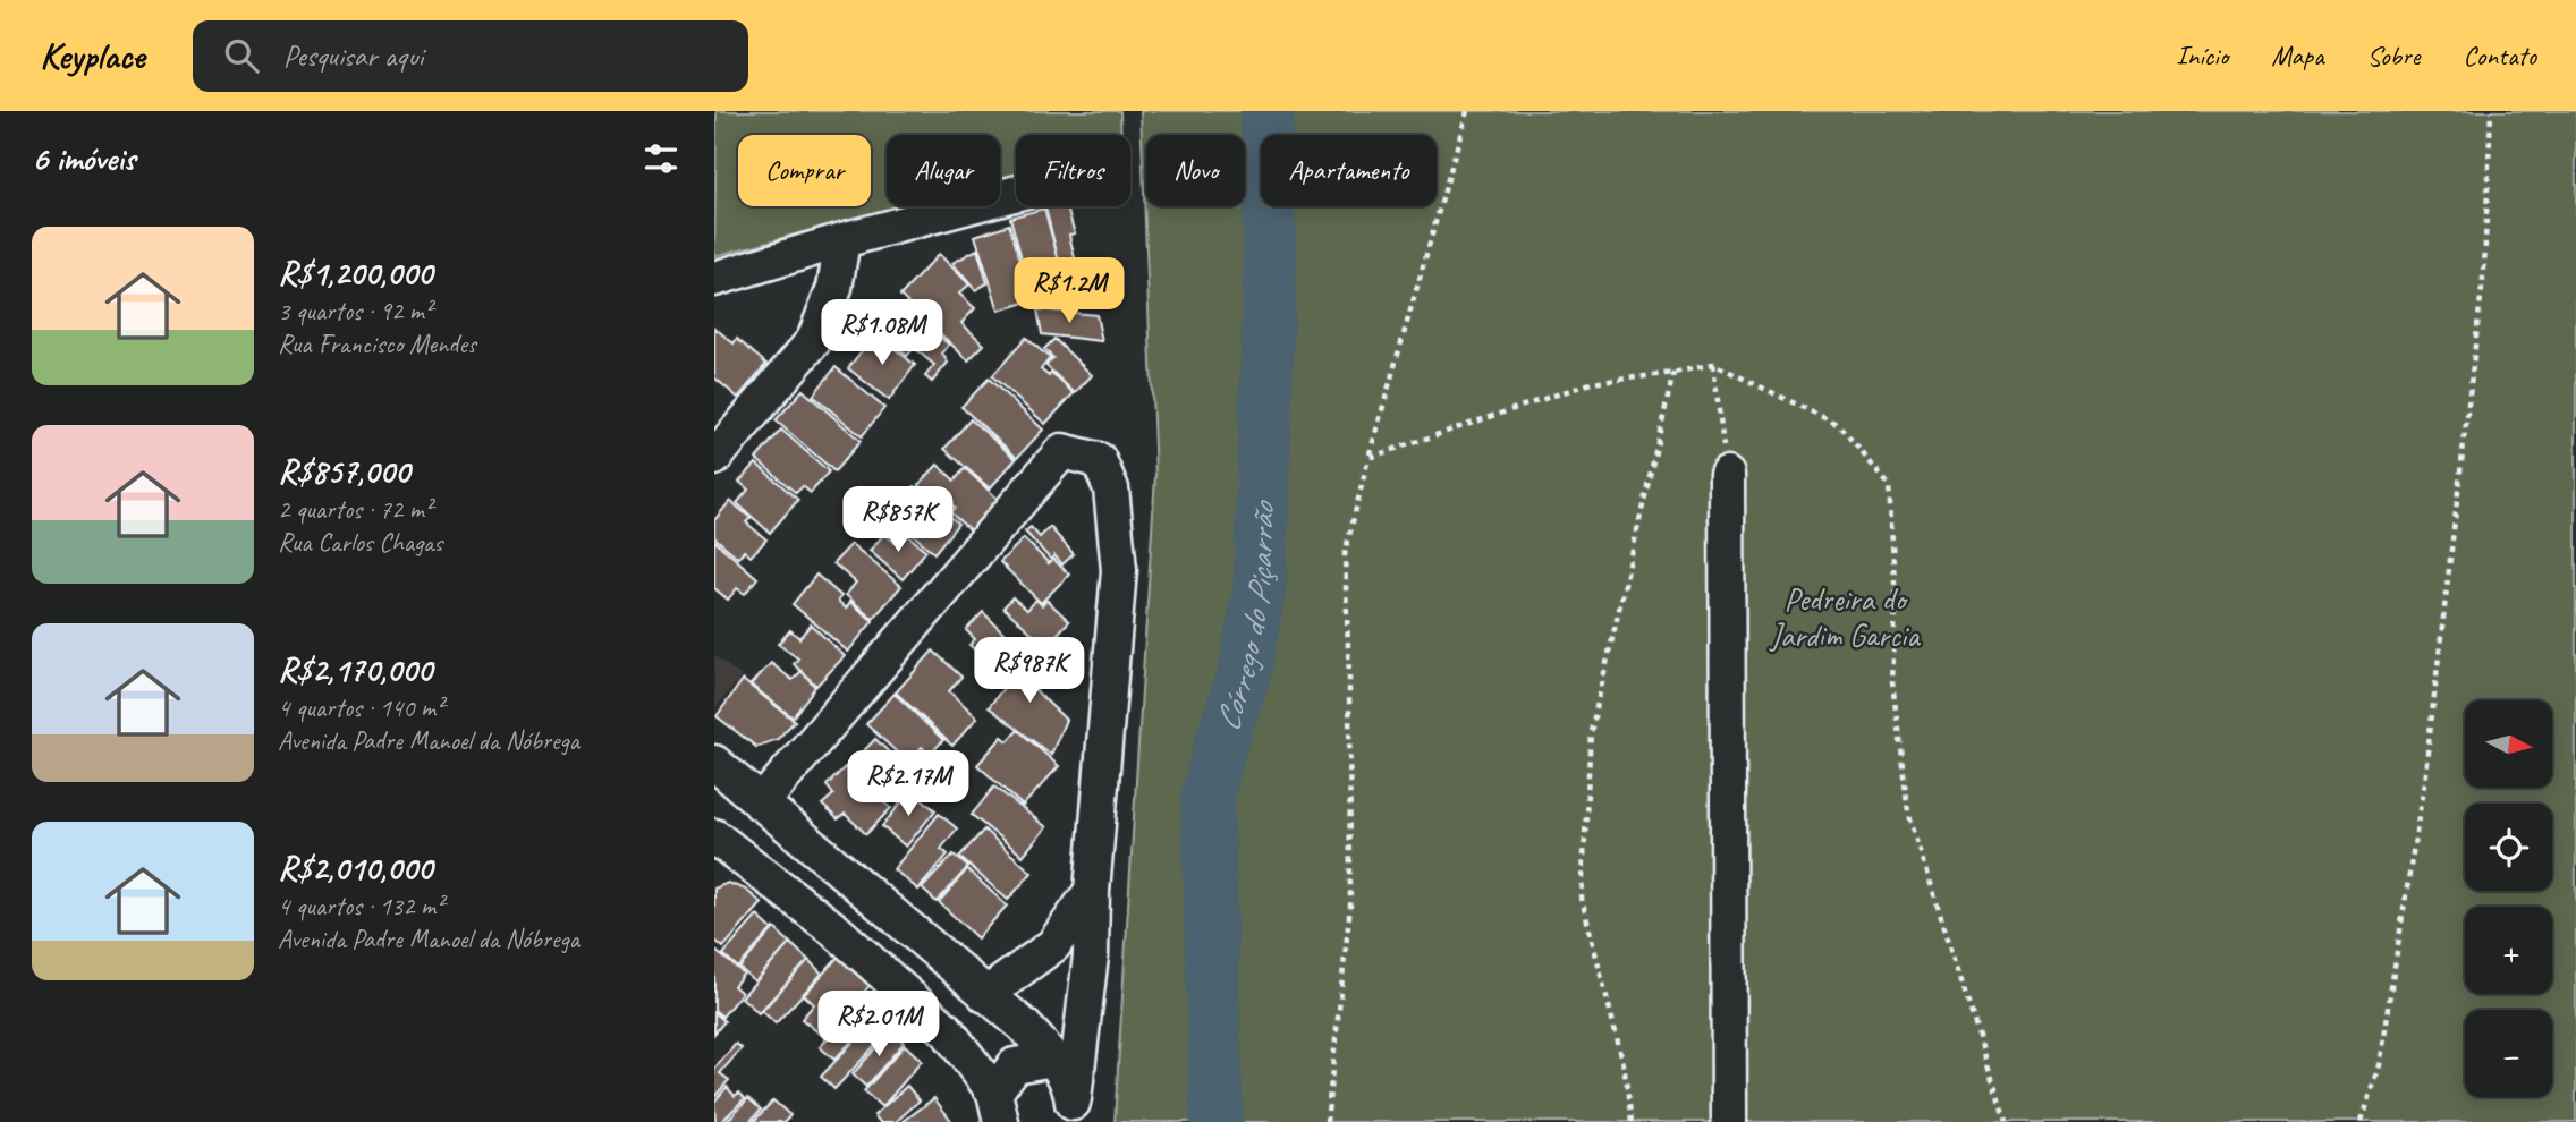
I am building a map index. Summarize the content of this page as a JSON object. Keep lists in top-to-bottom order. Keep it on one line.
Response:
{"water":["Córrego do Piçarrão"],"parks":["Pedreira do Jardim Garcia"],"north":"right","page":{"header":"Keyplace","search":"Pesquisar aqui","nav":["Início","Mapa","Sobre","Contato"],"heading":"6 imóveis","chip":["Comprar","Alugar","Filtros","Novo","Apartamento"],"list":[{"name":"R$1,200,000","note":"3 quartos · 92 m² · Rua Francisco Mendes"},{"name":"R$857,000","note":"2 quartos · 72 m² · Rua Carlos Chagas"},{"name":"R$2,170,000","note":"4 quartos · 140 m² · Avenida Padre Manoel da Nóbrega"},{"name":"R$2,010,000","note":"4 quartos · 132 m² · Avenida Padre Manoel da Nóbrega"}],"price":["R$1.2M","R$1.08M","R$857K","R$987K","R$2.17M","R$2.01M"],"map_buttons":["+","−"]}}
